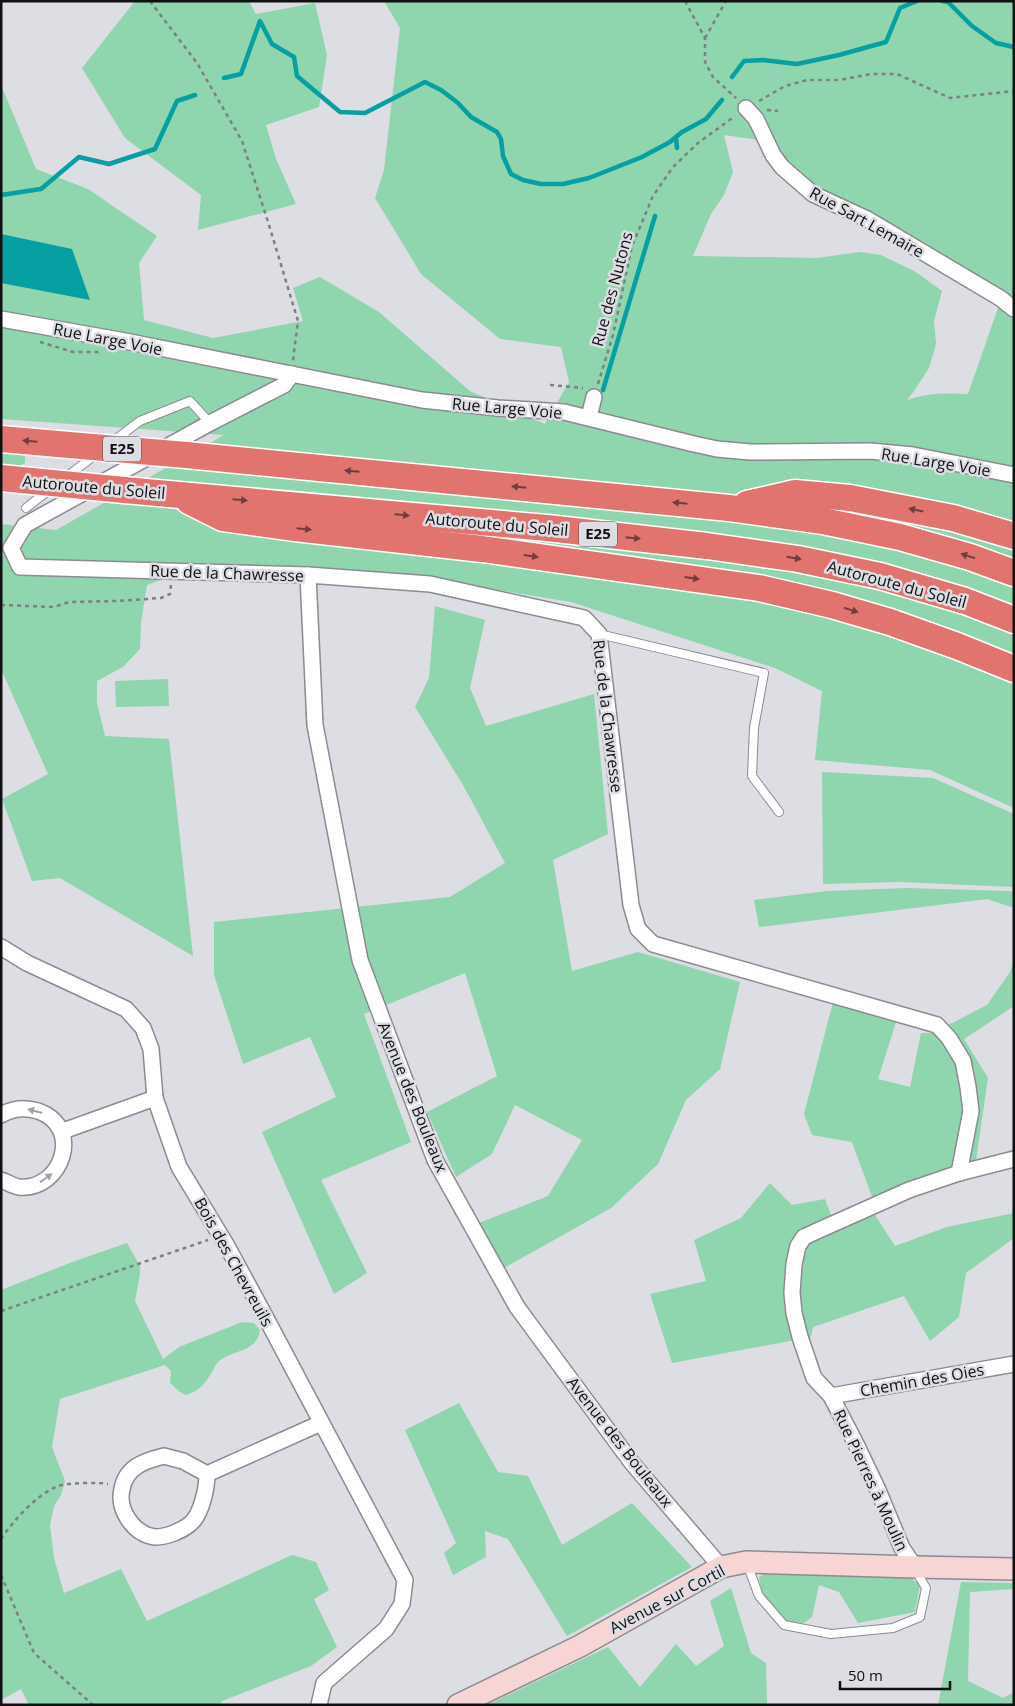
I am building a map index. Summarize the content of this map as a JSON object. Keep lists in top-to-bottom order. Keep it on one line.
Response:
{"streets":{"highway":["E25","Autoroute du Soleil"],"main road":["Avenue sur Cortil"],"street":["Rue Sart Lemaire","Rue Large Voie","Rue de la Chawresse","Avenue des Bouleaux","Bois des Chevreuils","Chemin des Oies","Rue Pierres à Moulin"],"path":["Rue des Nutons"]},"crossings":[["Rue Sart Lemaire","Rue des Nutons"],["Rue de la Chawresse","Avenue des Bouleaux"],["Rue de la Chawresse","Rue Pierres à Moulin"],["Avenue des Bouleaux","Avenue sur Cortil"],["Chemin des Oies","Rue Pierres à Moulin"],["Rue Pierres à Moulin","Avenue sur Cortil"]],"scale_bar":"50 m"}
